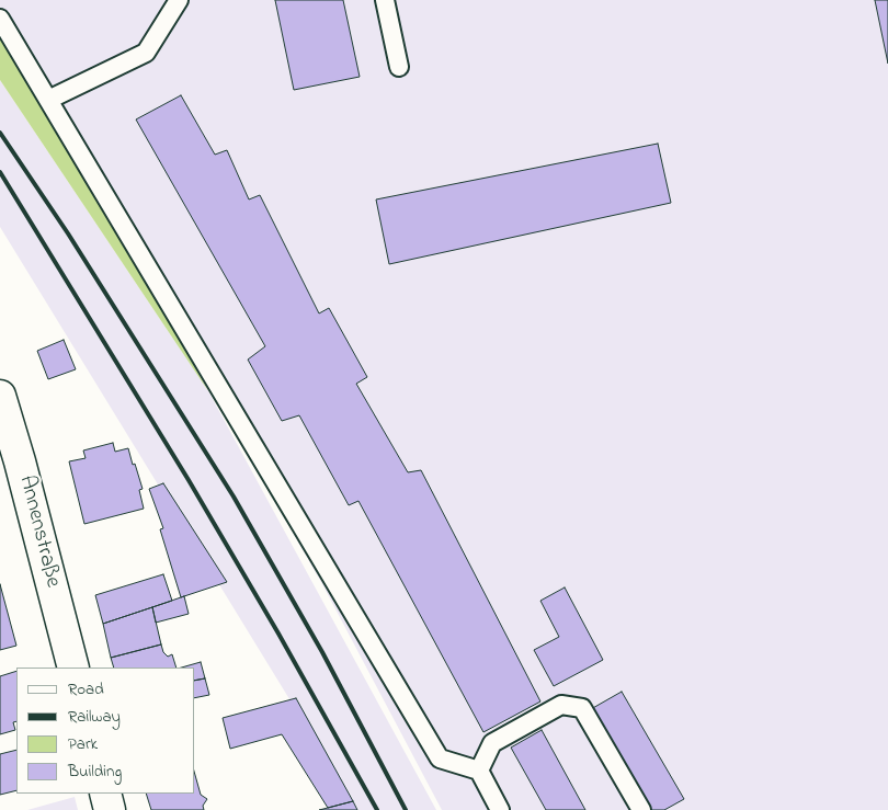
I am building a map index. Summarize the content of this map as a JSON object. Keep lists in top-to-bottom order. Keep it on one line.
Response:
{"streets":{"main road":["Annenstraße"]},"legend":["Road","Railway","Park","Building"]}
